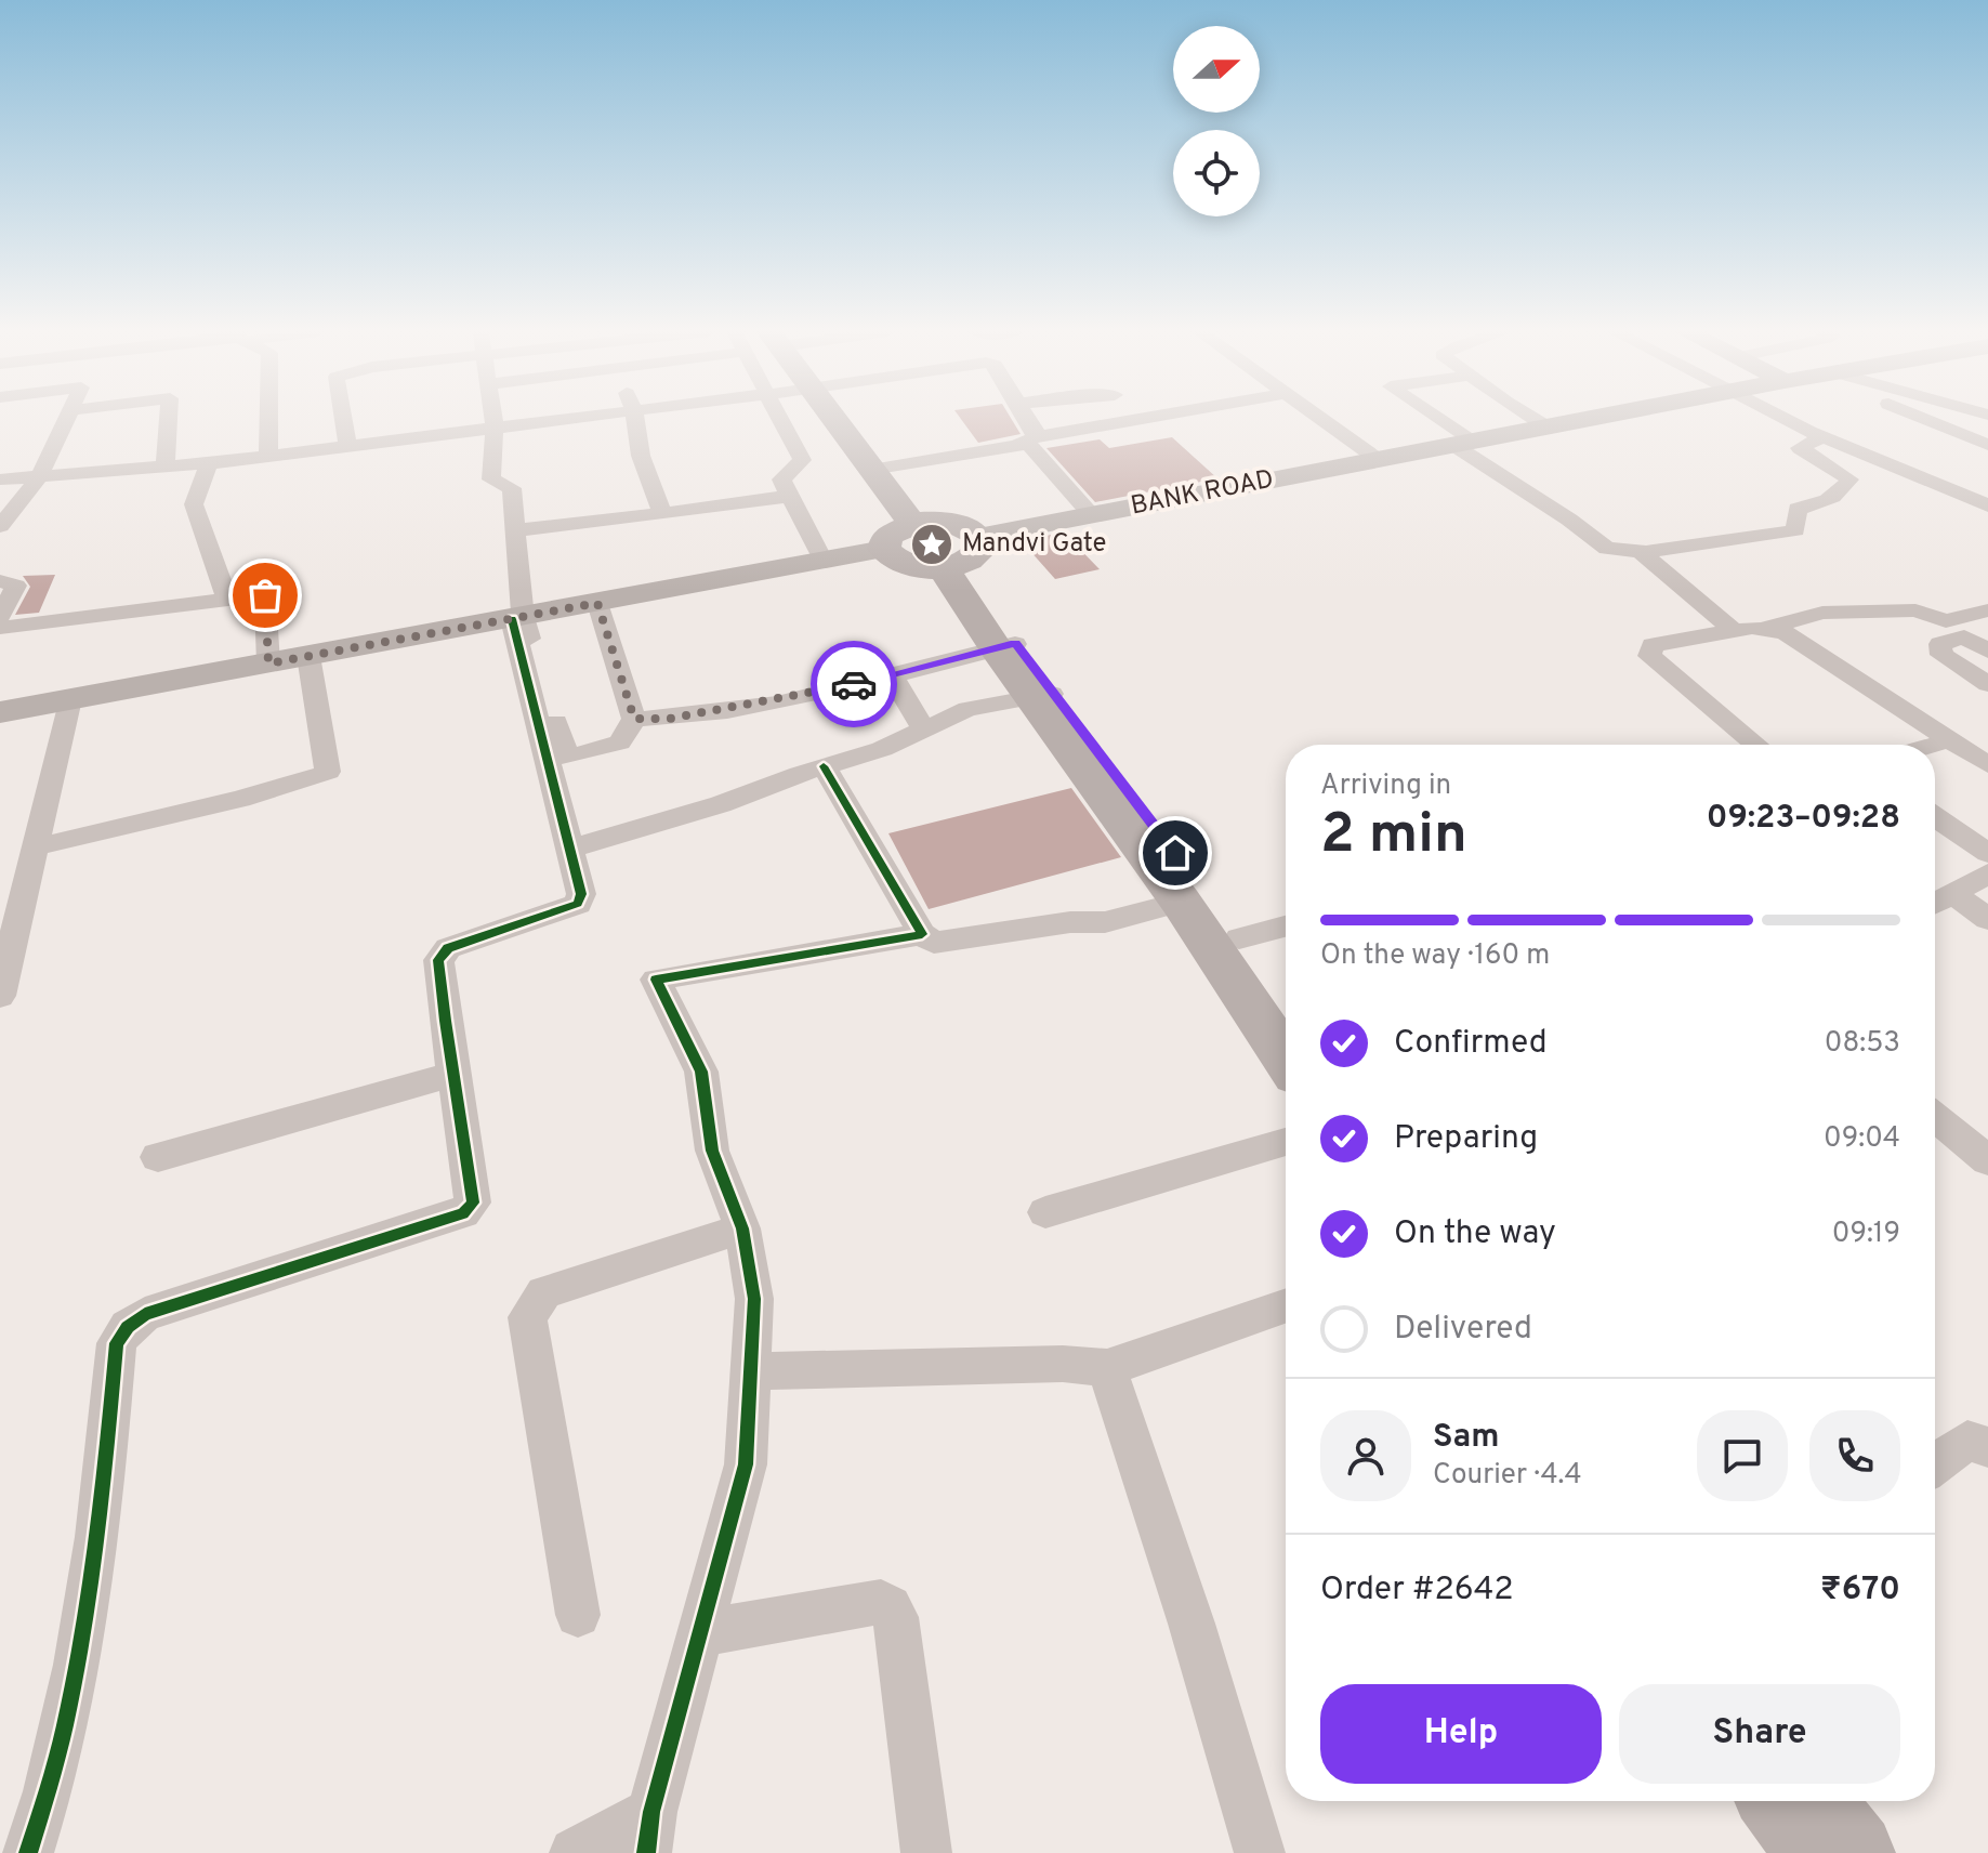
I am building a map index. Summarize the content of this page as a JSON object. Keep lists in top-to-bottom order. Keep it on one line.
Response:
{"streets":{"main road":["BANK ROAD"]},"places":{"place":["Mandvi Gate"]},"north":"right","page":{"heading":["2 min","Arriving in","09:23–09:28"],"panel":["Sam","Courier · 4.4","Order #2642","₹670"],"bar":"On the way · 160 m","list":[["Confirmed","08:53"],["Preparing","09:04"],["On the way","09:19"],"Delivered"],"buttons":["Help","Share"]}}
